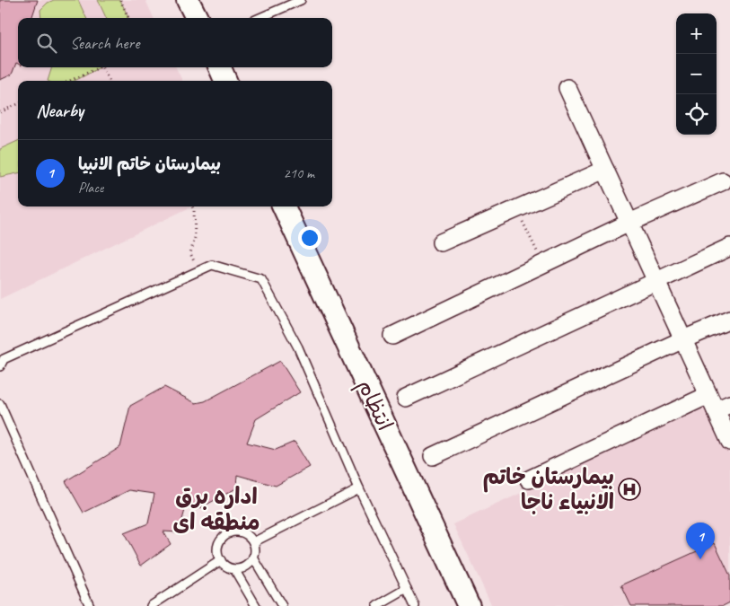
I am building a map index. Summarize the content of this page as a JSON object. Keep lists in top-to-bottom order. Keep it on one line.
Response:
{"streets":{"street":["انتظام"]},"districts":["اداره برق منطقه ای"],"places":{"hospital":["بیمارستان خاتم الانبیاء ناجا"]},"page":{"map_buttons":["+","−"],"search":"Search here","heading":"Nearby","list":[{"mark":"1","name":"بیمارستان خاتم الانبیا","note":"Place","value":"210 m"}],"pins":"1"}}
